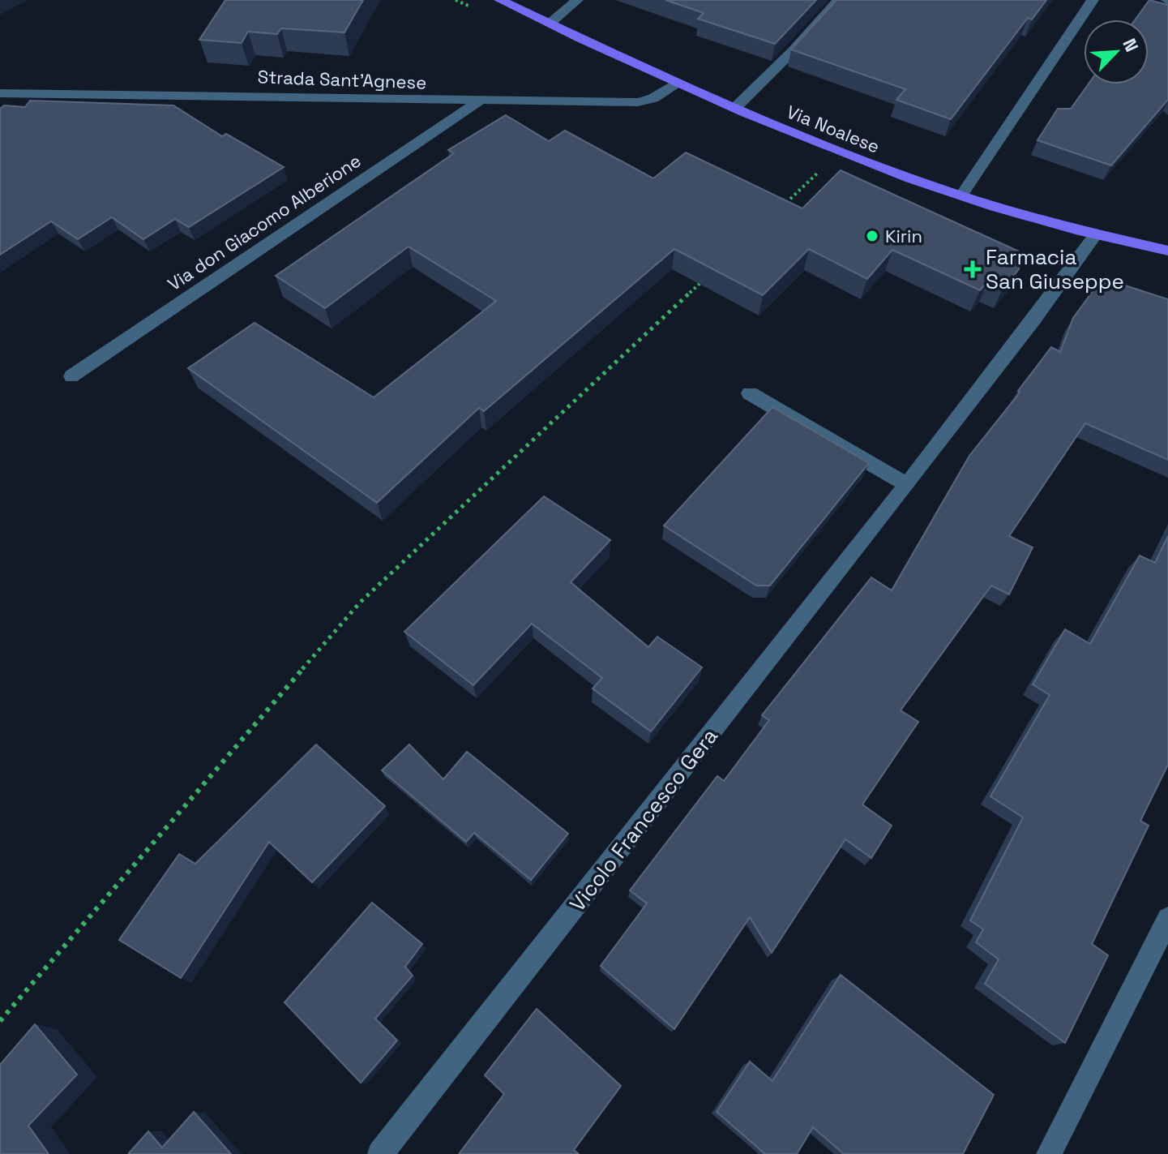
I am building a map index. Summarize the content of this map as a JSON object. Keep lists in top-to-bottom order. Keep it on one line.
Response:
{"streets":{"main road":["Via Noalese"],"street":["Strada Sant'Agnese","Via don Giacomo Alberione","Vicolo Francesco Gera"]},"crossings":[["Strada Sant'Agnese","Via Noalese"],["Strada Sant'Agnese","Via don Giacomo Alberione"],["Via Noalese","Vicolo Francesco Gera"]],"places":{"other":["Kirin"],"health":["Farmacia San Giuseppe"]},"north":"top right"}
